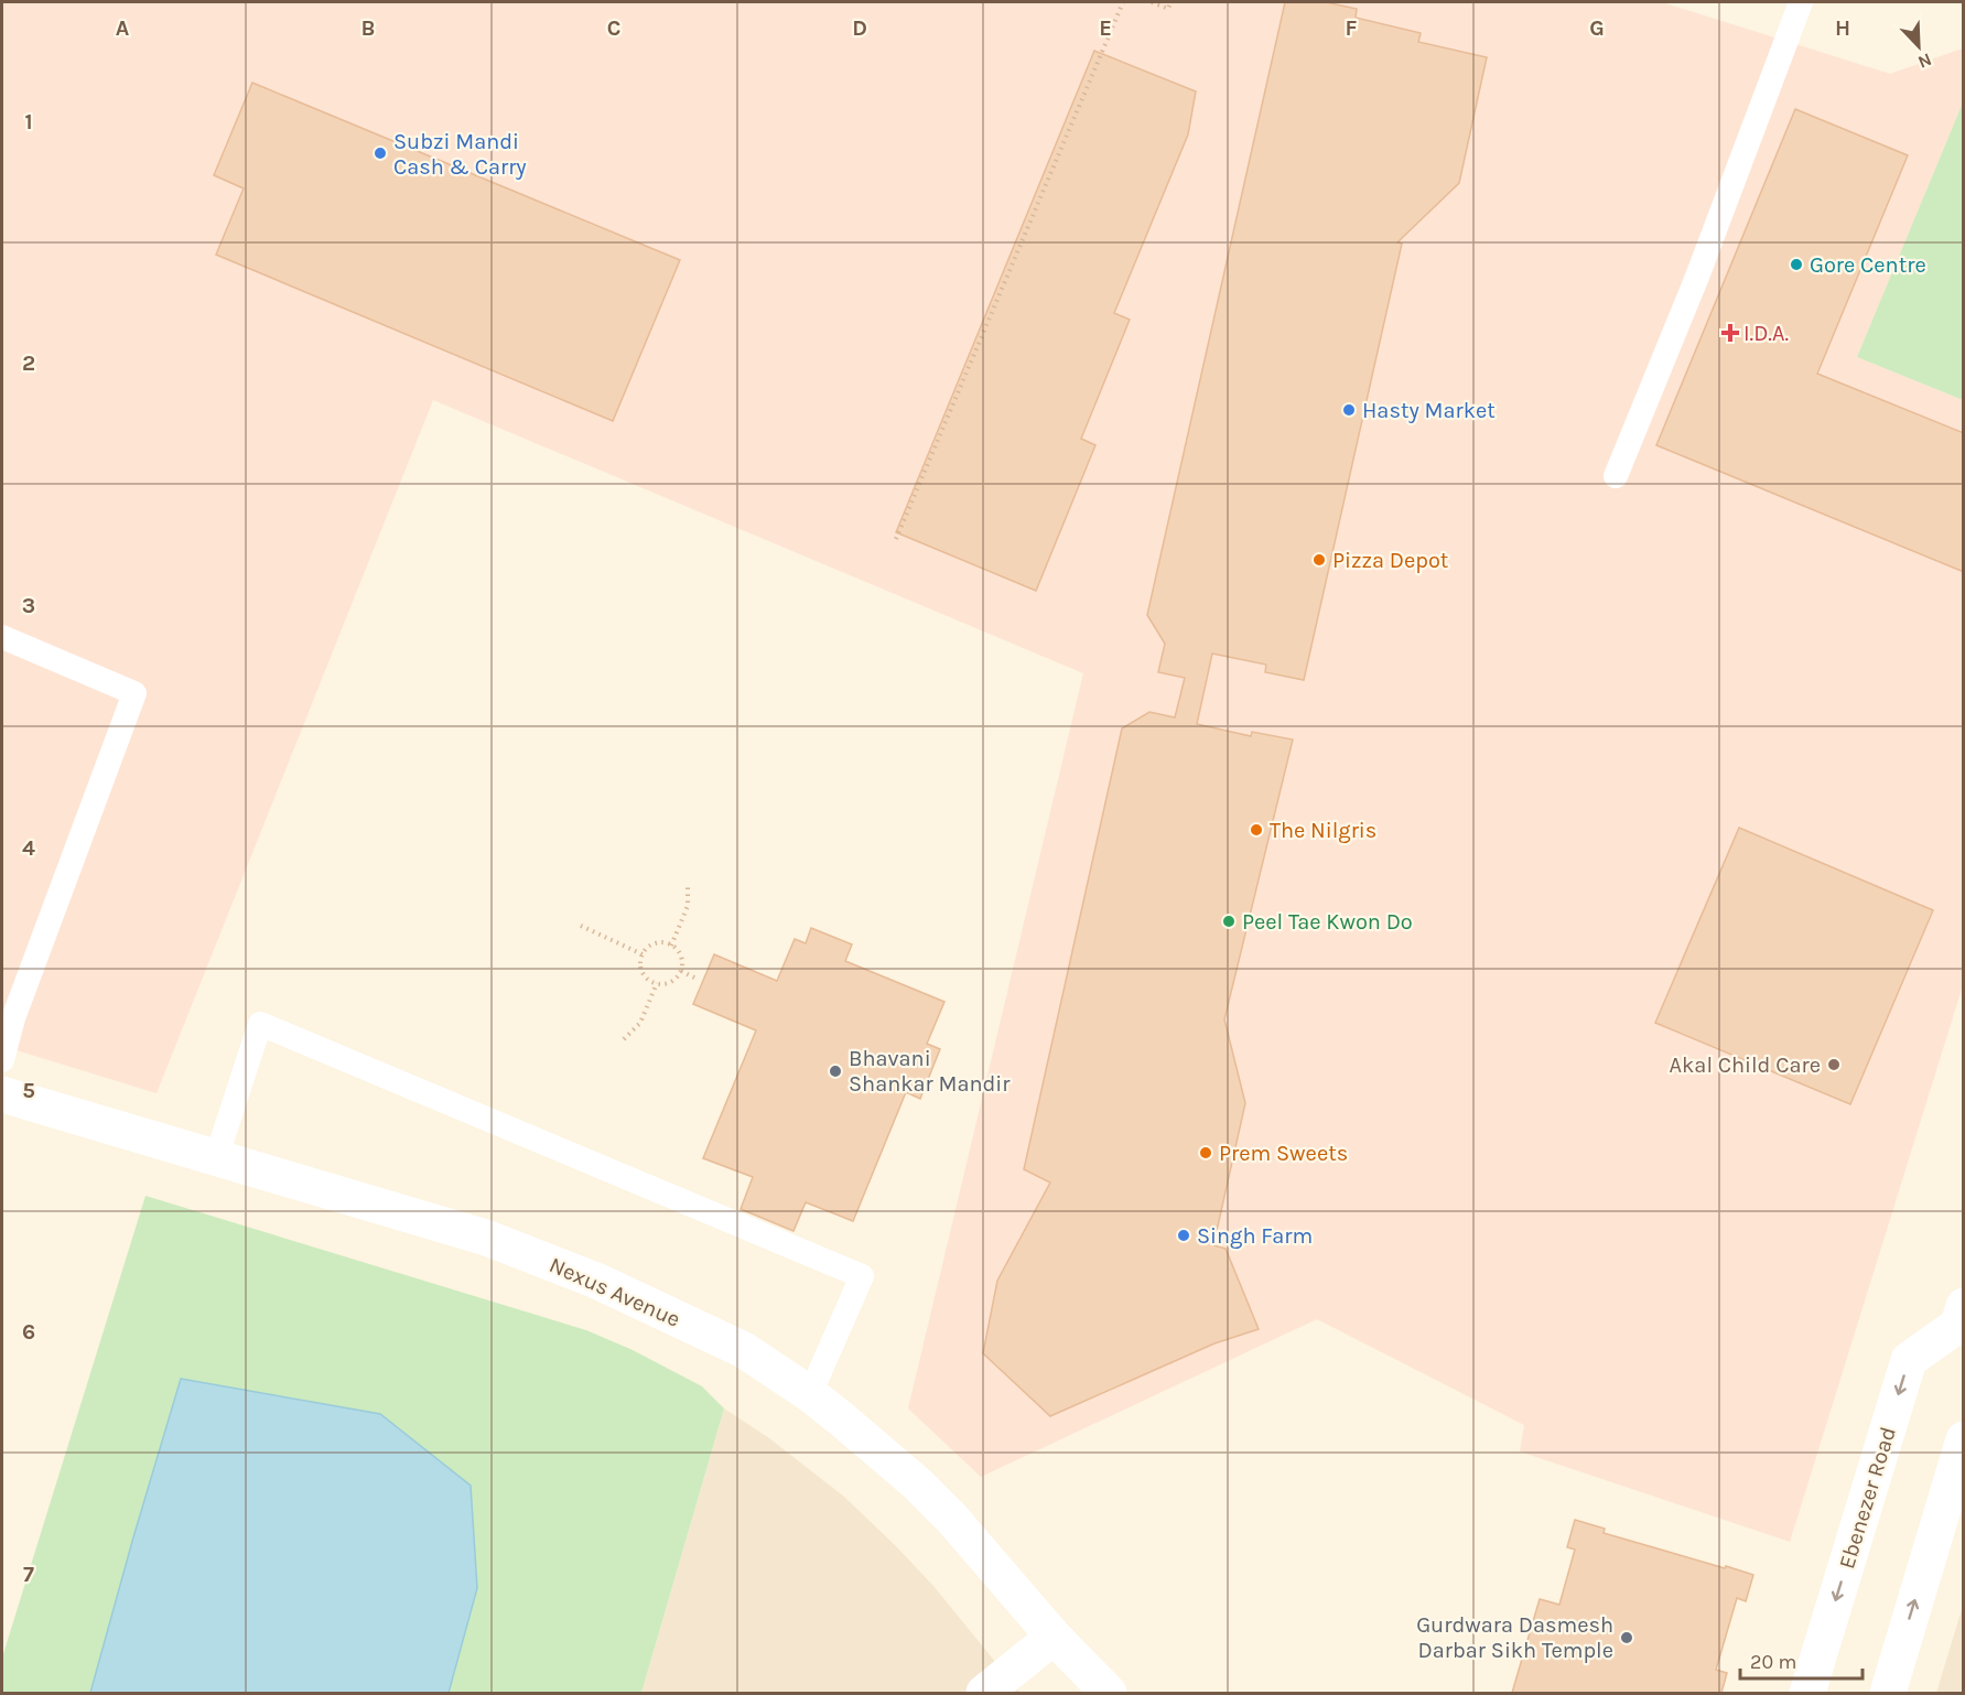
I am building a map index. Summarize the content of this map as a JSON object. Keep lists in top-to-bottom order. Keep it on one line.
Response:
{"streets":{"street":["Nexus Avenue","Ebenezer Road"]},"places":{"other":["Subzi Mandi Cash & Carry","Gore Centre","Hasty Market","Pizza Depot","The Nilgris","Peel Tae Kwon Do","Akal Child Care","Bhavani Shankar Mandir","Prem Sweets","Singh Farm","Gurdwara Dasmesh Darbar Sikh Temple"],"health":["I.D.A."]},"scale_bar":"20 m","north":"bottom right","grid":{"columns":["A","B","C","D","E","F","G","H"],"rows":["1","2","3","4","5","6","7"]}}
